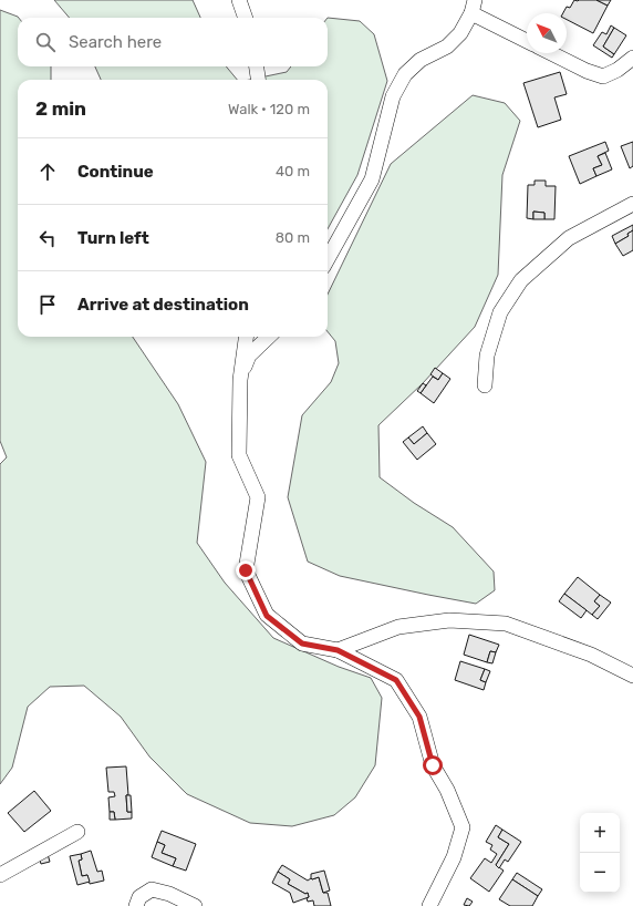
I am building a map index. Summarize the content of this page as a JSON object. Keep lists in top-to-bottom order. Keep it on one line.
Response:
{"north":"top left","page":{"search":"Search here","heading":["2 min","Walk · 120 m"],"list":[["Continue","40 m"],["Turn left","80 m"],"Arrive at destination"],"map_buttons":["+","−"]}}
